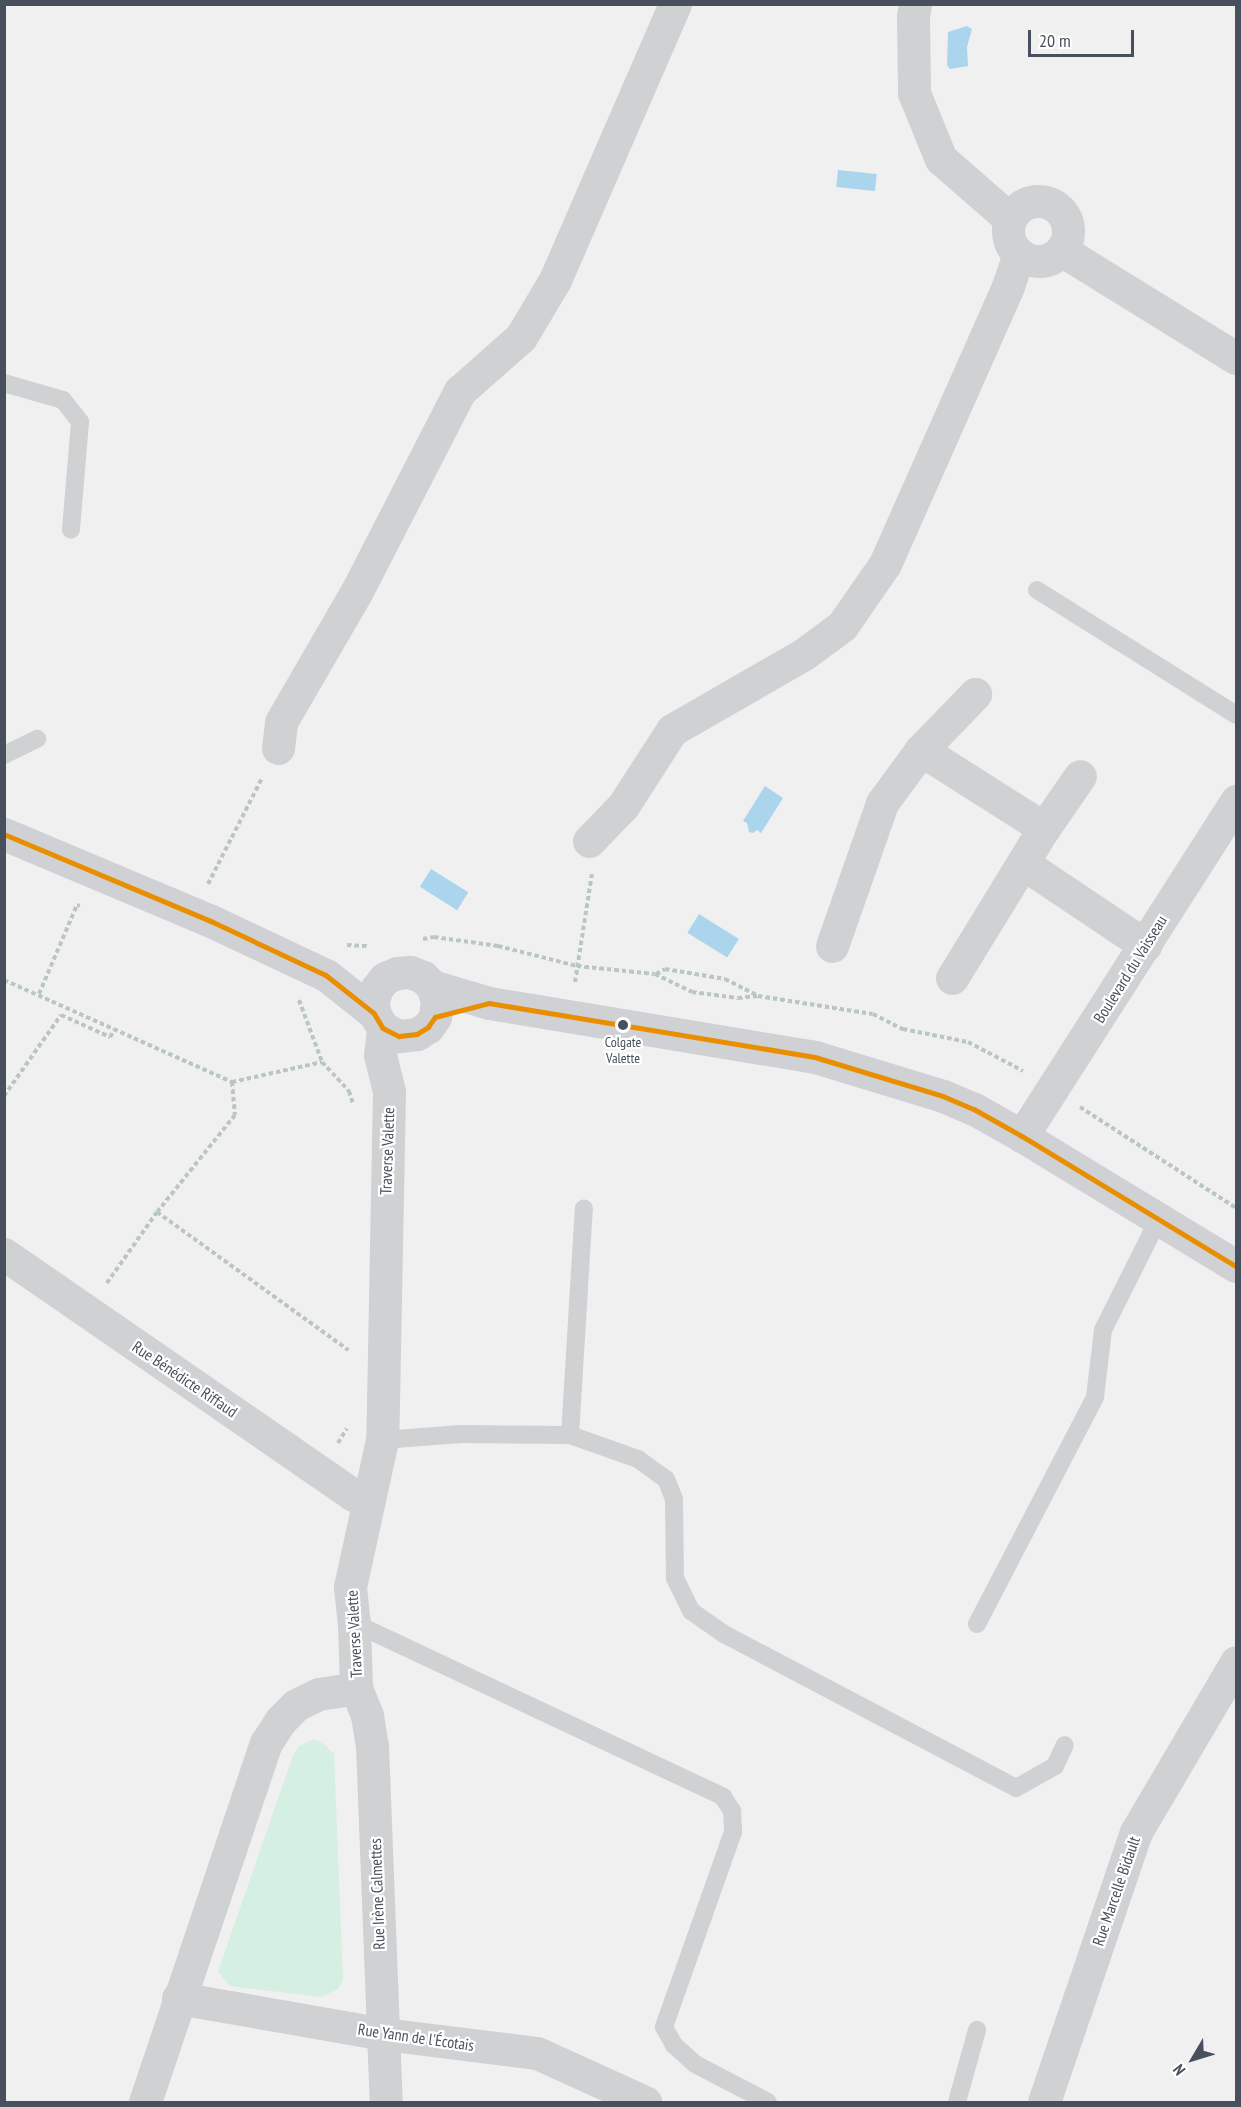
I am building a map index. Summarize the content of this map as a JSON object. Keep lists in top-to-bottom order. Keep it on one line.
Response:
{"streets":{"street":["Boulevard du Vaisseau","Traverse Valette","Rue Bénédicte Riffaud","Rue Marcelle Bidault","Rue Irène Calmettes","Rue Yann de l'Écotais"]},"crossings":[["Traverse Valette","Rue Bénédicte Riffaud"],["Traverse Valette","Rue Irène Calmettes"],["Traverse Valette","Rue Yann de l'Écotais"],["Rue Irène Calmettes","Rue Yann de l'Écotais"]],"places":["Colgate Valette"],"scale_bar":"20 m","north":"bottom left"}
